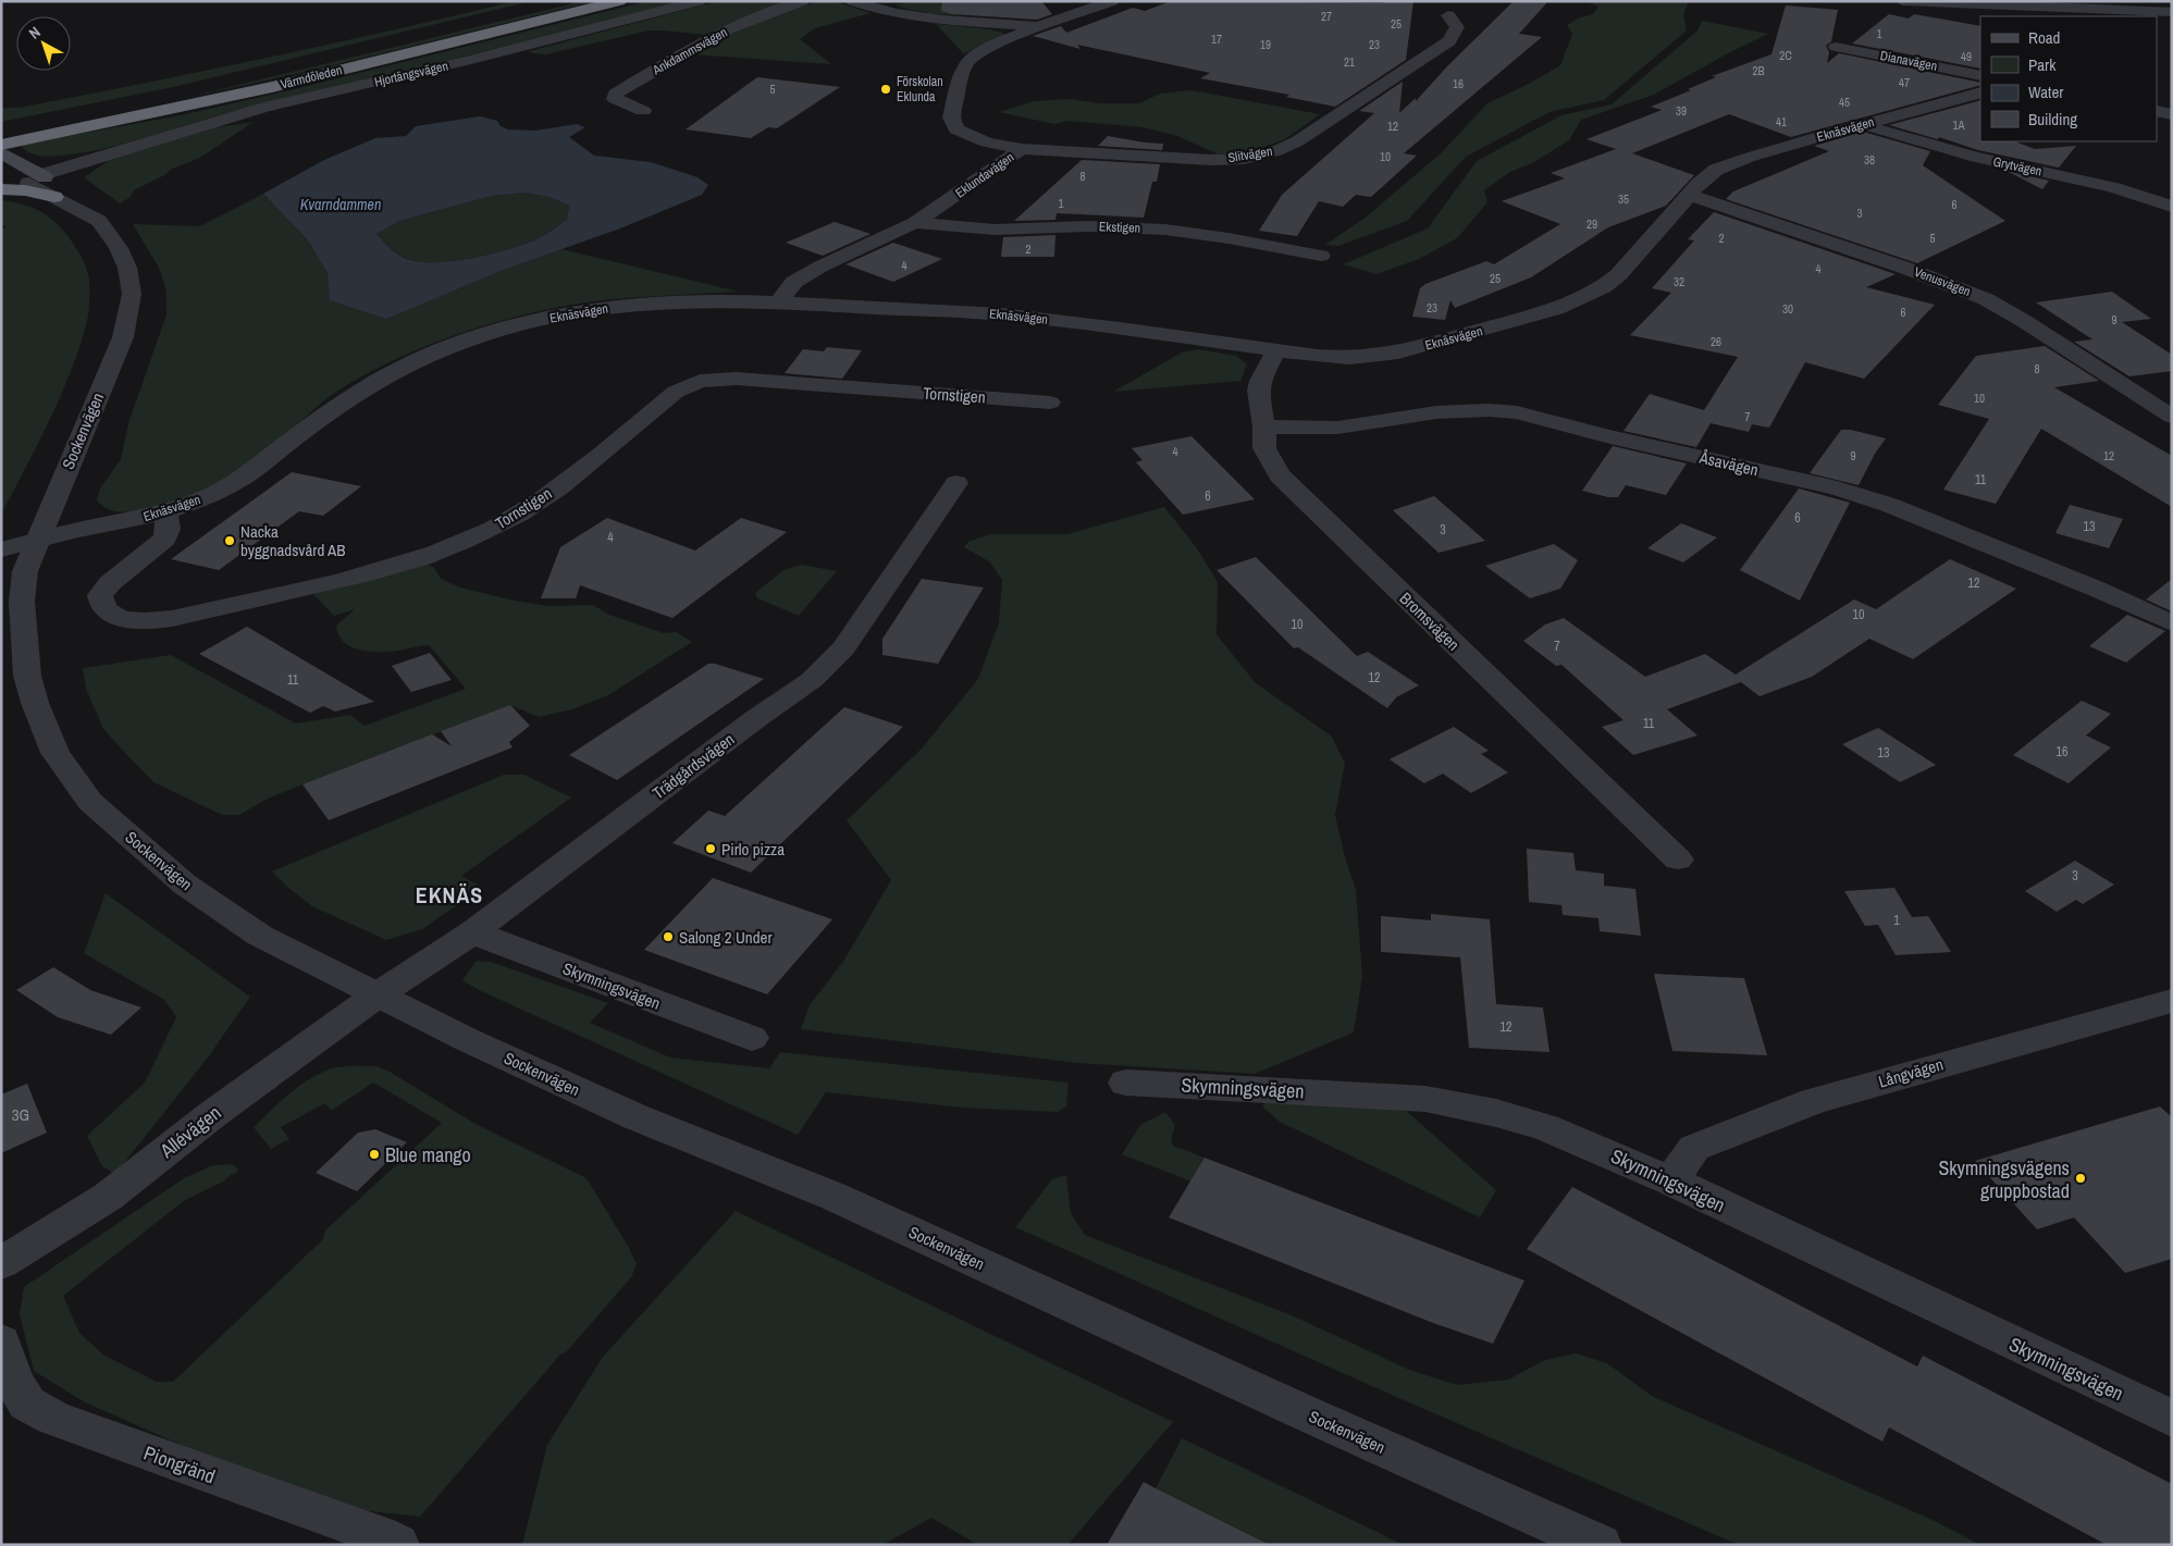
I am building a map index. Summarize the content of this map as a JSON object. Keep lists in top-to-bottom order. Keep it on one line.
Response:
{"streets":{"highway":["Värmdöleden"],"main road":["Sockenvägen"],"street":["Ankdammsvägen","Dianavägen","Hjortängsvägen","Eknäsvägen","Slitvägen","Grytvägen","Eklundavägen","Ekstigen","Venusvägen","Tornstigen","Åsavägen","Bromsvägen","Trädgårdsvägen","Skymningsvägen","Långvägen","Allévägen","Piongränd"]},"crossings":[["Hjortängsvägen","Sockenvägen"],["Eknäsvägen","Grytvägen"],["Eknäsvägen","Eklundavägen"],["Eknäsvägen","Venusvägen"],["Eknäsvägen","Tornstigen"],["Eknäsvägen","Sockenvägen"],["Eknäsvägen","Bromsvägen"],["Slitvägen","Eklundavägen"],["Eklundavägen","Ekstigen"],["Sockenvägen","Trädgårdsvägen"],["Sockenvägen","Allévägen"],["Åsavägen","Bromsvägen"],["Trädgårdsvägen","Skymningsvägen"],["Trädgårdsvägen","Allévägen"],["Skymningsvägen","Långvägen"]],"districts":["EKNÄS"],"water":["Kvarndammen"],"places":["Förskolan Eklunda","Nacka byggnadsvård AB","Pirlo pizza","Salong 2 Under","Blue mango","Skymningsvägens gruppbostad"],"house_numbers":["27","25","1","17","19","23","2C","49","21","2B","47","16","5","45","39","41","1A","12","10","38","8","35","1","6","3","29","2","5","2","4","4","25","32","23","30","6","9","26","8","10","7","4","9","12","11","6","6","13","3","4","12","10","10","7","12","11","11","16","13","3","1","12","3G"],"legend":["Road","Park","Water","Building"],"north":"top left"}
